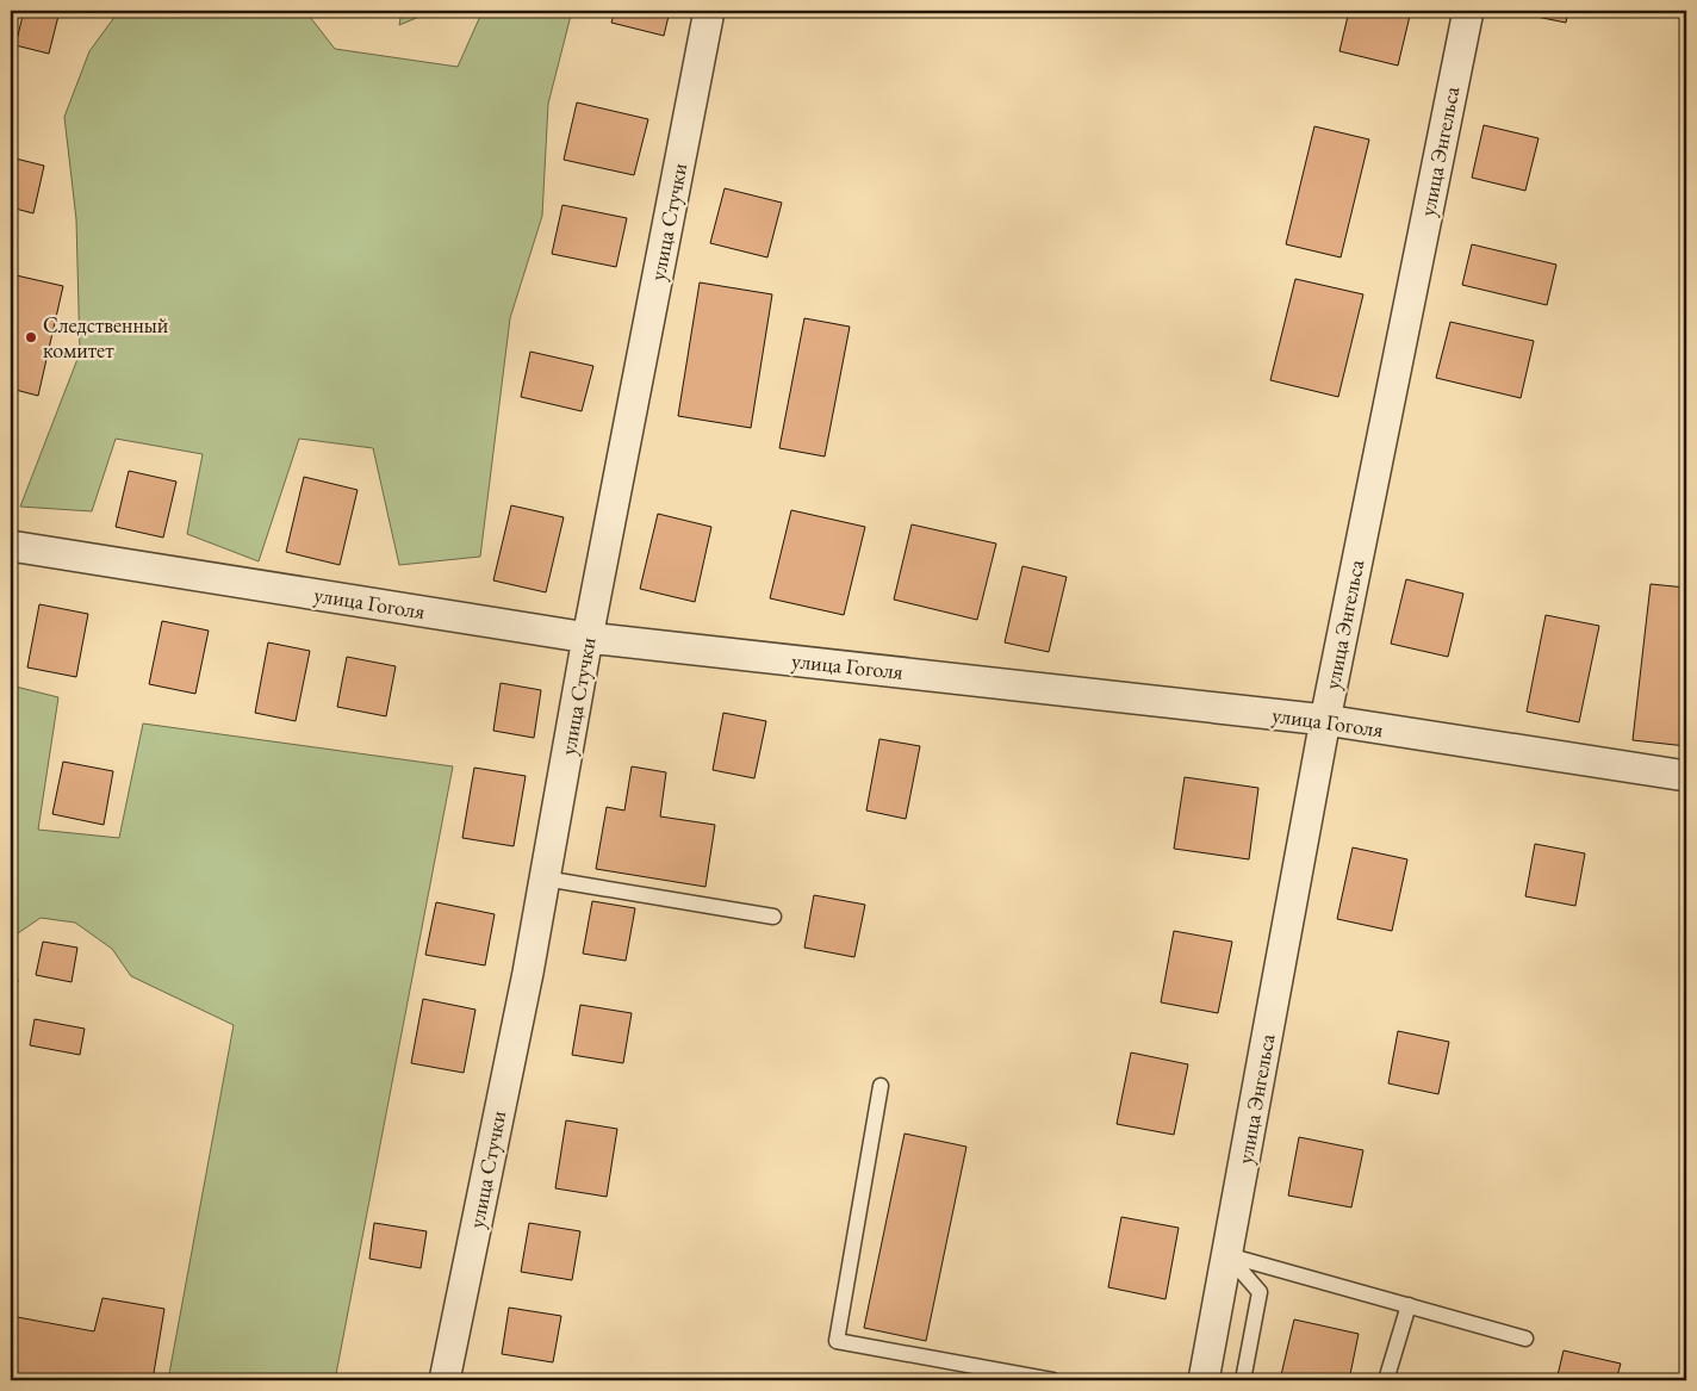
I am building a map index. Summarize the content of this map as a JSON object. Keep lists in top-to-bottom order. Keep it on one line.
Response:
{"streets":{"street":["улица Энгельса","улица Стучки","улица Гоголя"]},"crossings":[["улица Энгельса","улица Гоголя"],["улица Стучки","улица Гоголя"]],"places":["Следственный комитет"]}
